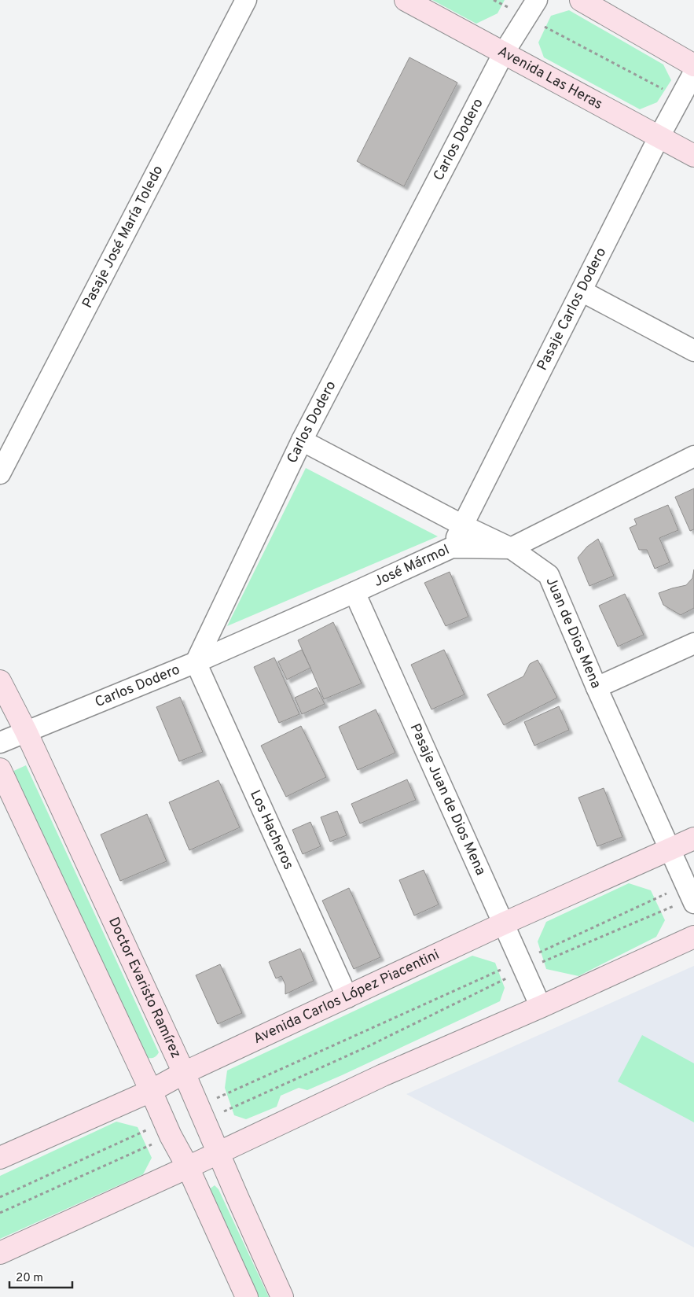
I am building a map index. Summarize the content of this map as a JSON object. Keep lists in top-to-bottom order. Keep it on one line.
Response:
{"streets":{"main road":["Avenida Las Heras","Doctor Evaristo Ramírez","Avenida Carlos López Piacentini"],"street":["Carlos Dodero","Pasaje José María Toledo","Pasaje Carlos Dodero","José Mármol","Juan de Dios Mena","Pasaje Juan de Dios Mena","Los Hacheros"]},"crossings":[["Avenida Las Heras","Carlos Dodero"],["Avenida Las Heras","Pasaje Carlos Dodero"],["Carlos Dodero","José Mármol"],["Carlos Dodero","Juan de Dios Mena"],["Carlos Dodero","Los Hacheros"],["Carlos Dodero","Doctor Evaristo Ramírez"],["Pasaje Carlos Dodero","José Mármol"],["Pasaje Carlos Dodero","Juan de Dios Mena"],["José Mármol","Juan de Dios Mena"],["José Mármol","Pasaje Juan de Dios Mena"],["José Mármol","Los Hacheros"],["Juan de Dios Mena","Avenida Carlos López Piacentini"],["Pasaje Juan de Dios Mena","Avenida Carlos López Piacentini"],["Los Hacheros","Avenida Carlos López Piacentini"],["Doctor Evaristo Ramírez","Avenida Carlos López Piacentini"]],"scale_bar":"20 m"}
